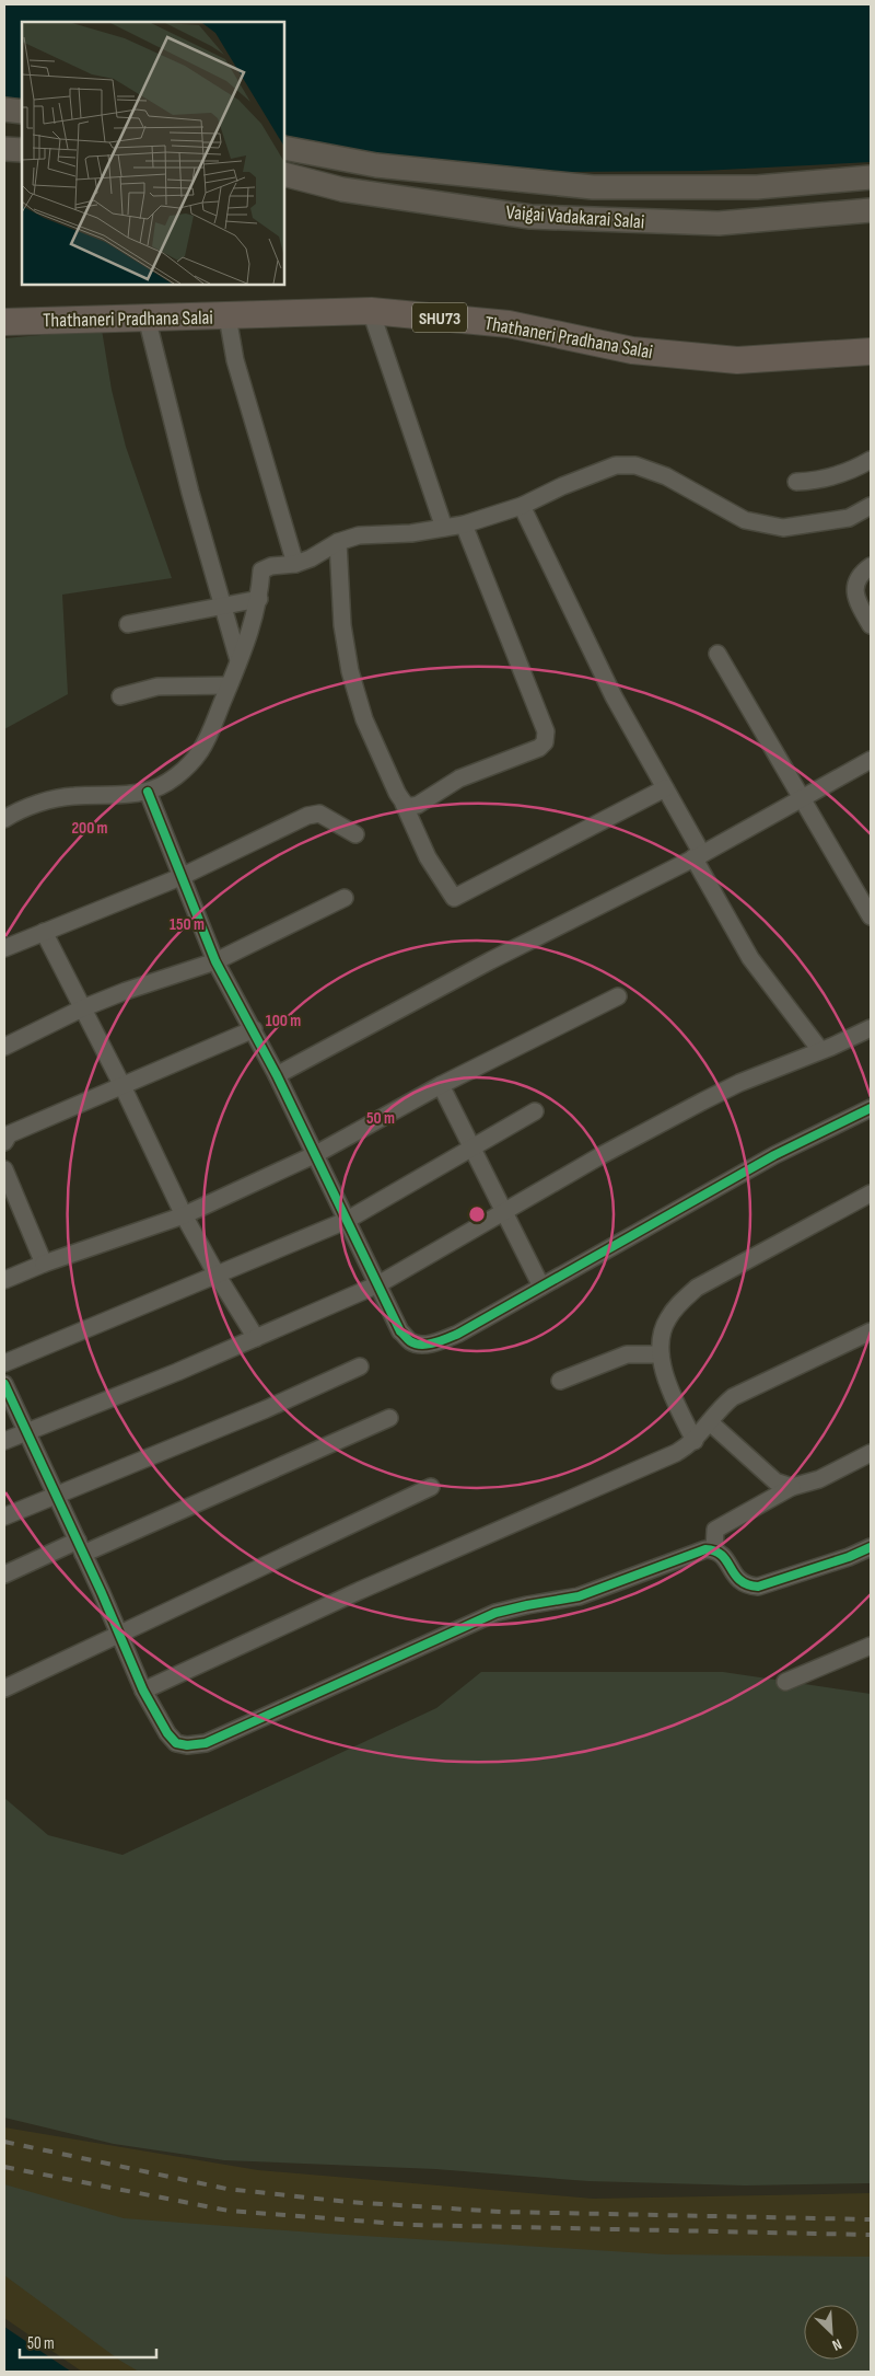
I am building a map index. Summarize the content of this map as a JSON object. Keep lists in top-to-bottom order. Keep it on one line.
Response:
{"streets":{"main road":["SHU73","Thathaneri Pradhana Salai"],"street":["Vaigai Vadakarai Salai"]},"scale_bar":"50 m","north":"bottom right","rings":["200 m","150 m","100 m","50 m"]}
